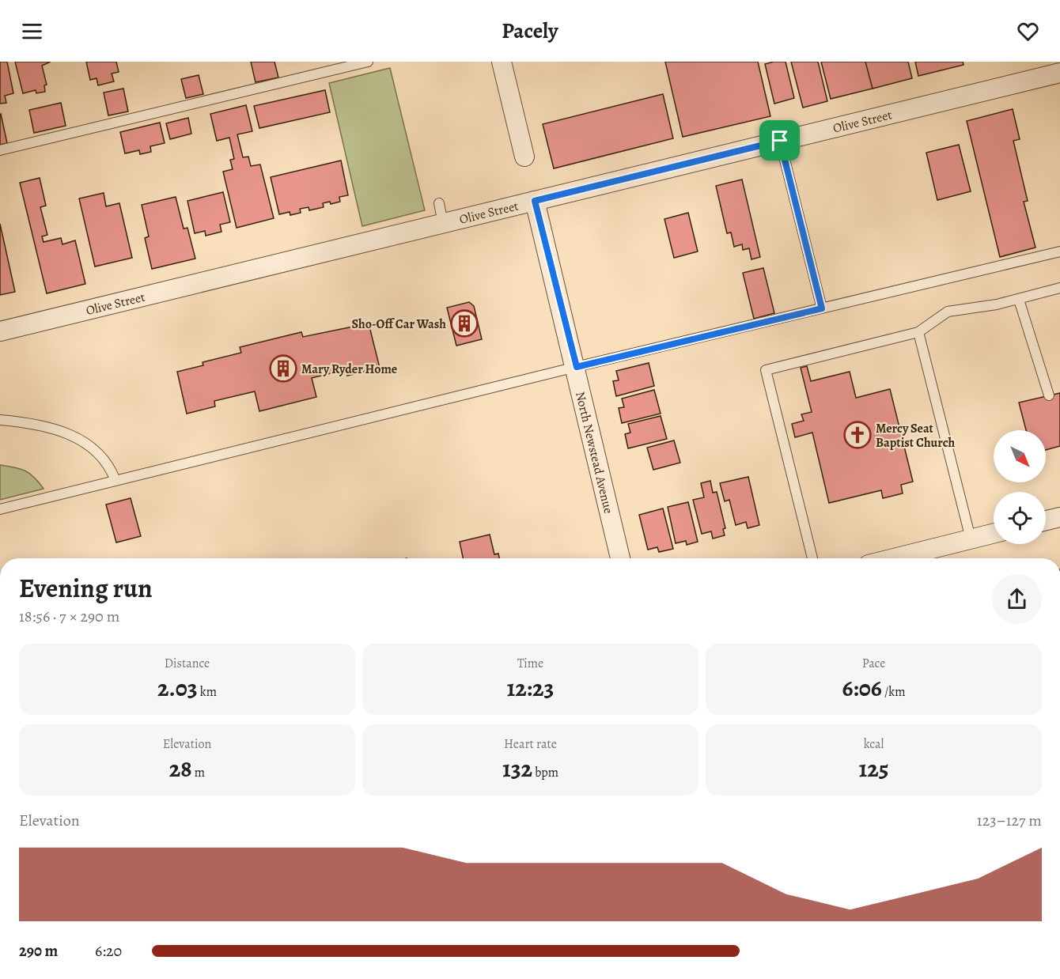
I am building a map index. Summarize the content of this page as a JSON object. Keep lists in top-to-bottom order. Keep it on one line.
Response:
{"streets":{"street":["Olive Street","North Newstead Avenue"]},"crossings":[["Olive Street","North Newstead Avenue"]],"places":{"building":["Sho-Off Car Wash","Mary Ryder Home"],"church":["Mercy Seat Baptist Church"]},"north":"bottom right","page":{"header":"Pacely","heading":["Evening run","18:56 · 7 × 290 m"],"stats":[["Distance","2.03 km"],["Time","12:23"],["Pace","6:06 /km"],["Elevation","28 m"],["Heart rate","132 bpm"],["kcal","125"]],"chart":["Elevation","123–127 m"],"list":[{"name":"290 m","note":"6:20"}]}}
